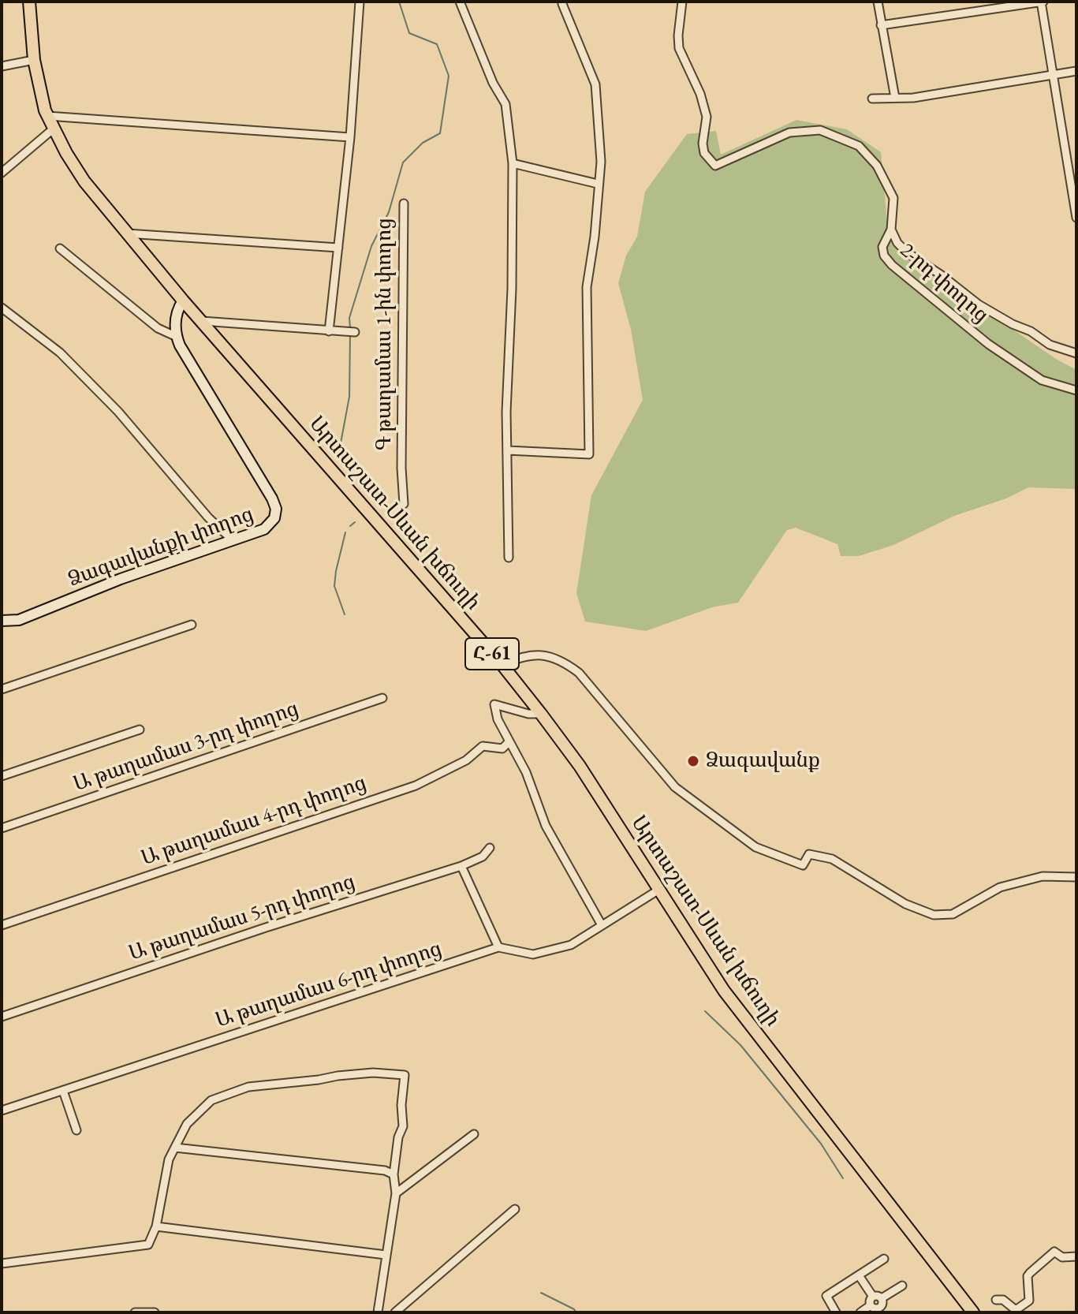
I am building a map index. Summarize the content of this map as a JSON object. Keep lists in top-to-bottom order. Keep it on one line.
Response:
{"streets":{"main road":["Արտաշատ-Սևան խճուղի","Հ-61"],"street":["2-րդ փողոց","Գ թաղամաս 1-ին փողոց","Ձագավանքի փողոց","Ա թաղամաս 3-րդ փողոց","Ա թաղամաս 4-րդ փողոց","Ա թաղամաս 5-րդ փողոց","Ա թաղամաս 6-րդ փողոց"]},"crossings":[["Արտաշատ-Սևան խճուղի","Ա թաղամաս 6-րդ փողոց"]],"places":["Ձագավանք"]}
